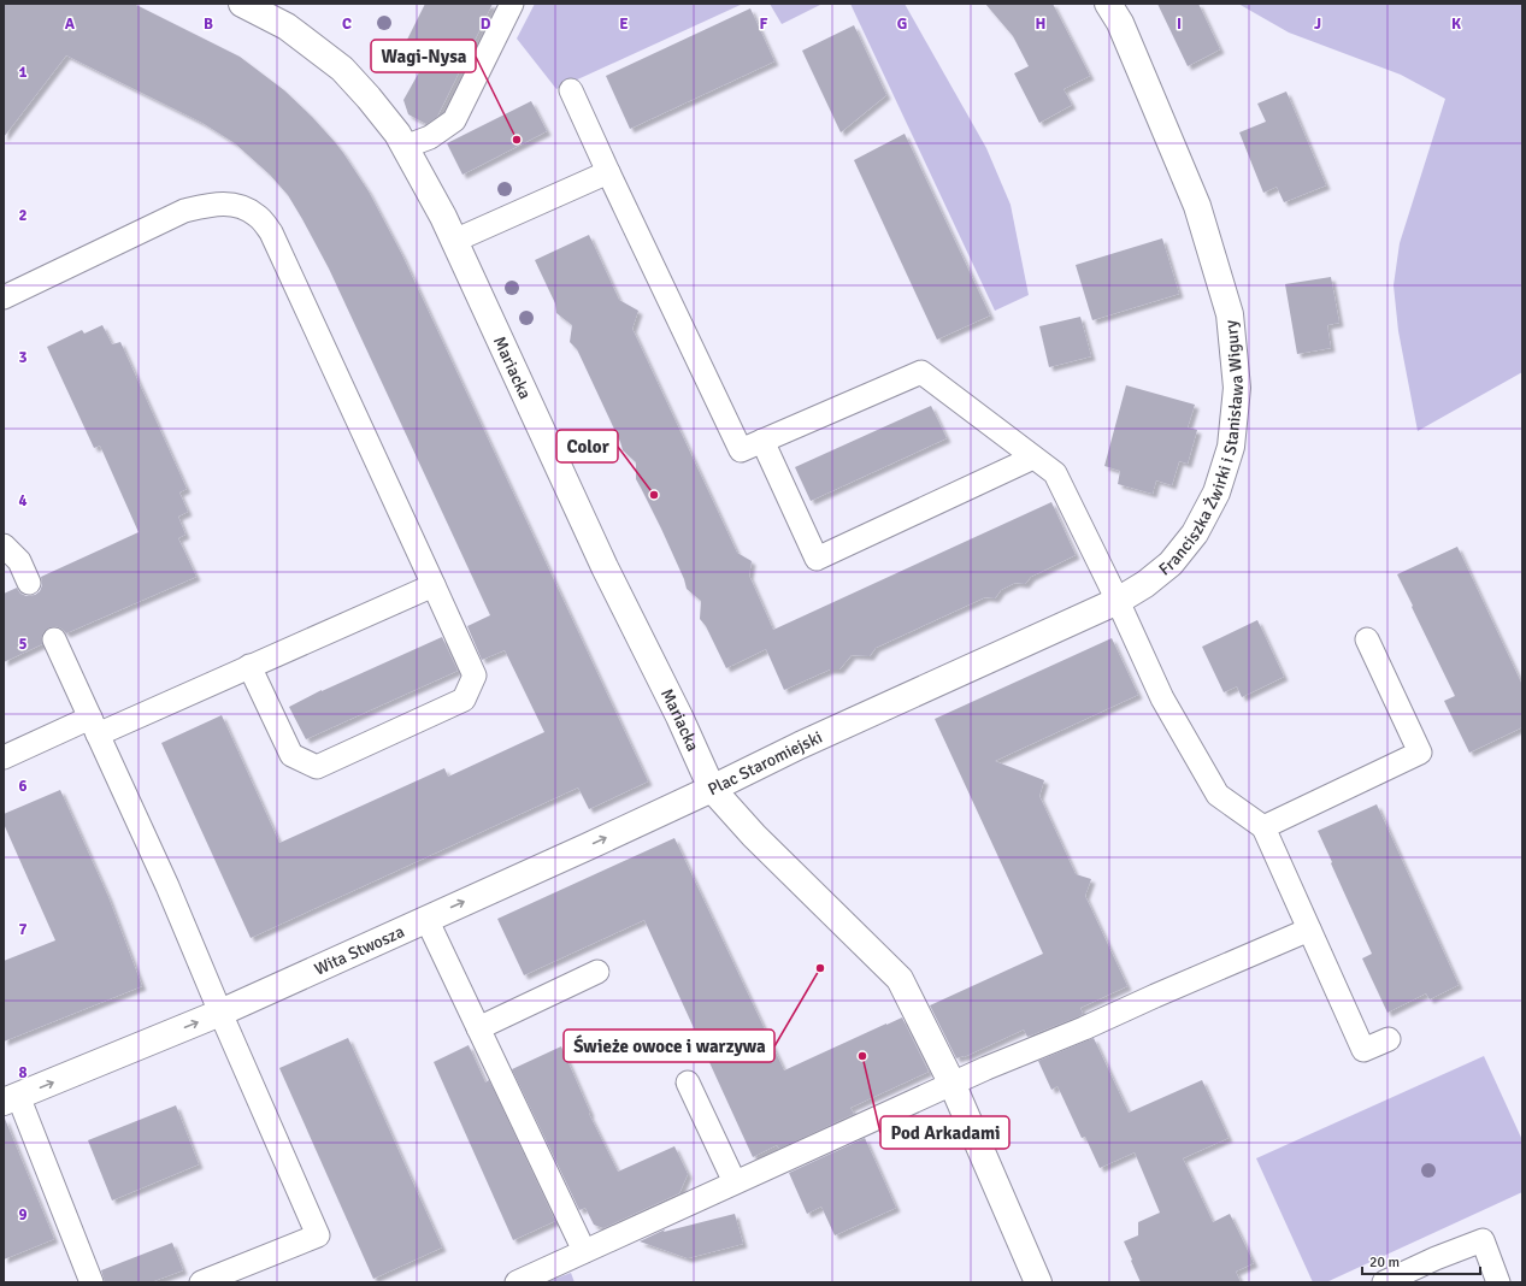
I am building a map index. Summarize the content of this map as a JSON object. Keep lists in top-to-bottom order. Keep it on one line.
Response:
{"streets":{"street":["Mariacka","Franciszka Żwirki i Stanisława Wigury","Plac Staromiejski","Wita Stwosza"]},"crossings":[["Mariacka","Plac Staromiejski"],["Mariacka","Wita Stwosza"],["Franciszka Żwirki i Stanisława Wigury","Plac Staromiejski"],["Plac Staromiejski","Wita Stwosza"]],"one_way":["Wita Stwosza"],"places":["Wagi-Nysa","Color","Świeże owoce i warzywa","Pod Arkadami"],"scale_bar":"20 m","grid":{"columns":["A","B","C","D","E","F","G","H","I","J","K"],"rows":["1","2","3","4","5","6","7","8","9"]}}
